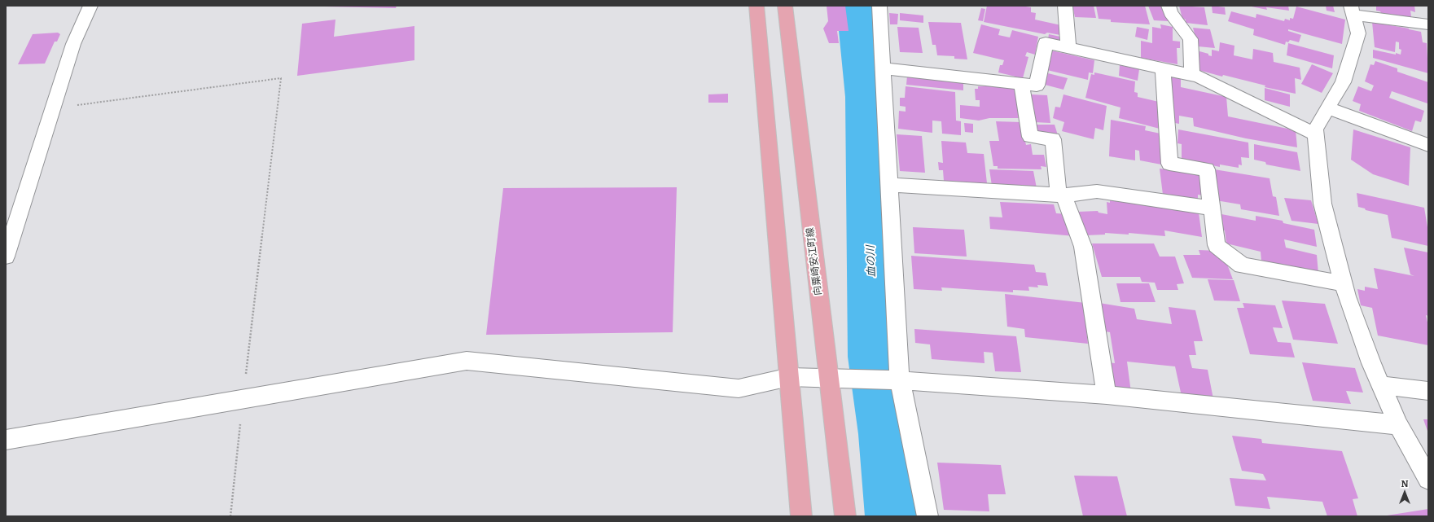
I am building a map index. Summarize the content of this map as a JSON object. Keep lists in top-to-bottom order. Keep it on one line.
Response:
{"streets":{"main road":["向粟崎安江町線"]},"water":["血の川"],"north":"top"}
